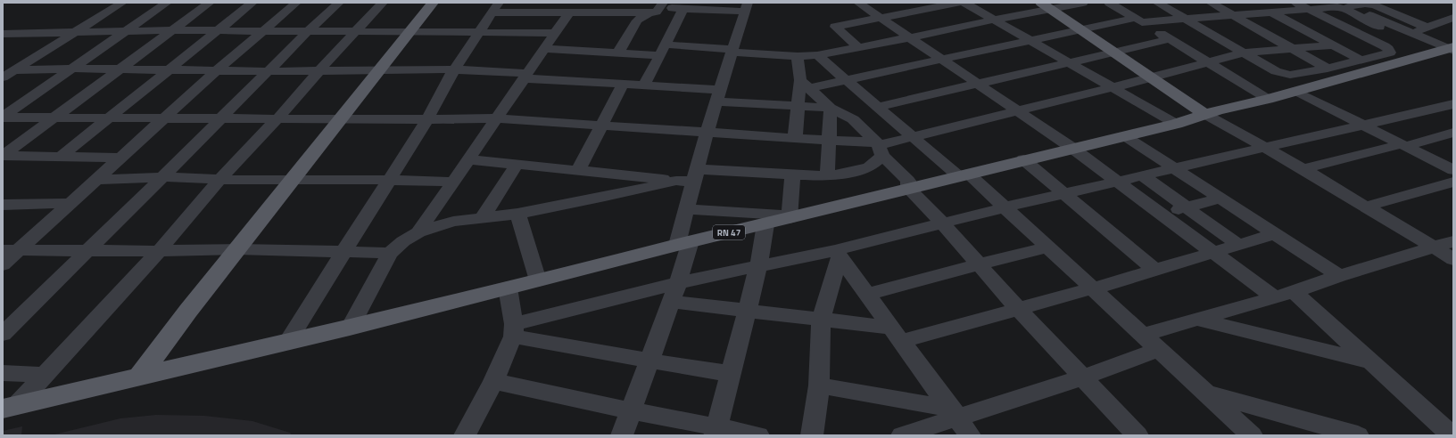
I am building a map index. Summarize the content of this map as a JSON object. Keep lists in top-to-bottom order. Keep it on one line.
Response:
{"streets":{"main road":["RN 47"]}}
